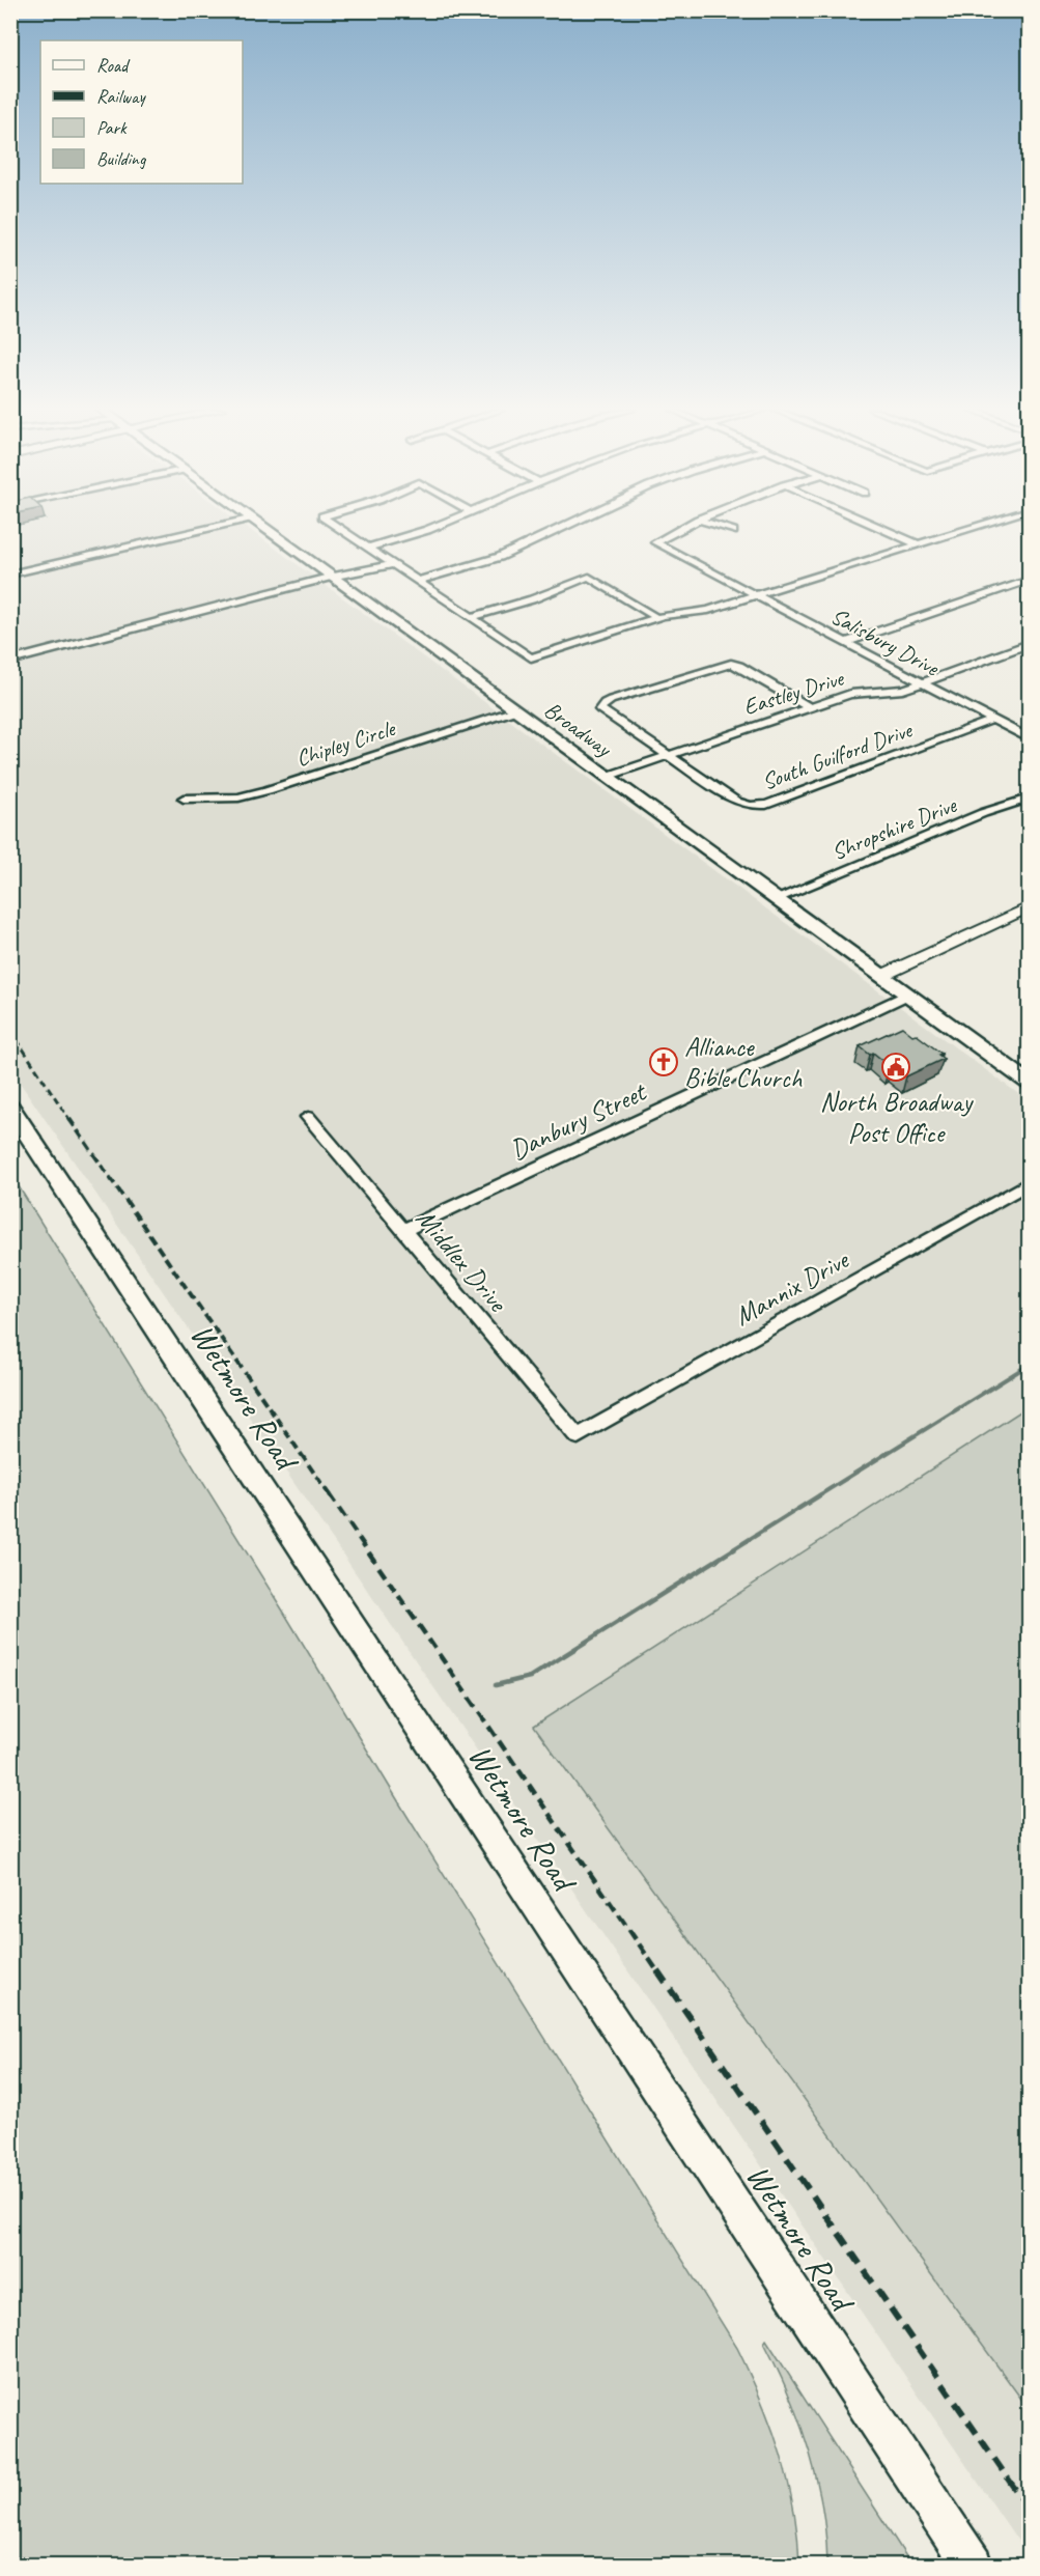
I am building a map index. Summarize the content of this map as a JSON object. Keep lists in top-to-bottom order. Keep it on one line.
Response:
{"streets":{"main road":["Broadway","Wetmore Road"],"street":["Salisbury Drive","Eastley Drive","Chipley Circle","South Guilford Drive","Shropshire Drive","Danbury Street","Middlex Drive","Mannix Drive"]},"crossings":[["Salisbury Drive","Eastley Drive"],["Salisbury Drive","South Guilford Drive"],["Eastley Drive","Broadway"],["Eastley Drive","South Guilford Drive"],["Broadway","Chipley Circle"],["Broadway","Shropshire Drive"],["Broadway","Danbury Street"],["Danbury Street","Middlex Drive"],["Middlex Drive","Mannix Drive"]],"places":{"church":["Alliance Bible Church"],"public building":["North Broadway Post Office"]},"legend":["Road","Railway","Park","Building"]}
